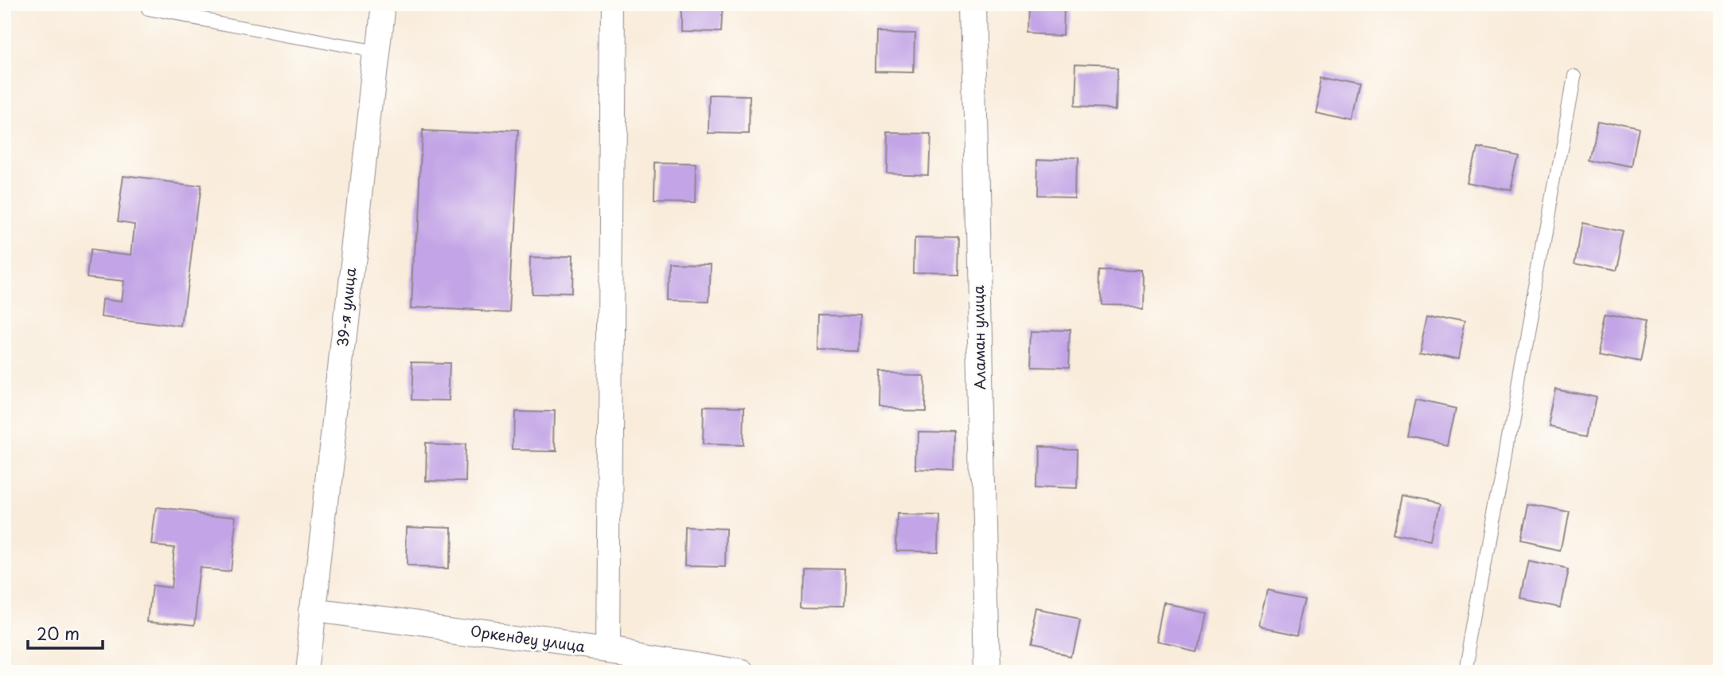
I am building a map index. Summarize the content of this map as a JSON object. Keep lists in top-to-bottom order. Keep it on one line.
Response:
{"streets":{"street":["39-я улица","Аламан улица","Оркендеу улица"]},"crossings":[["39-я улица","Оркендеу улица"]],"scale_bar":"20 m"}
